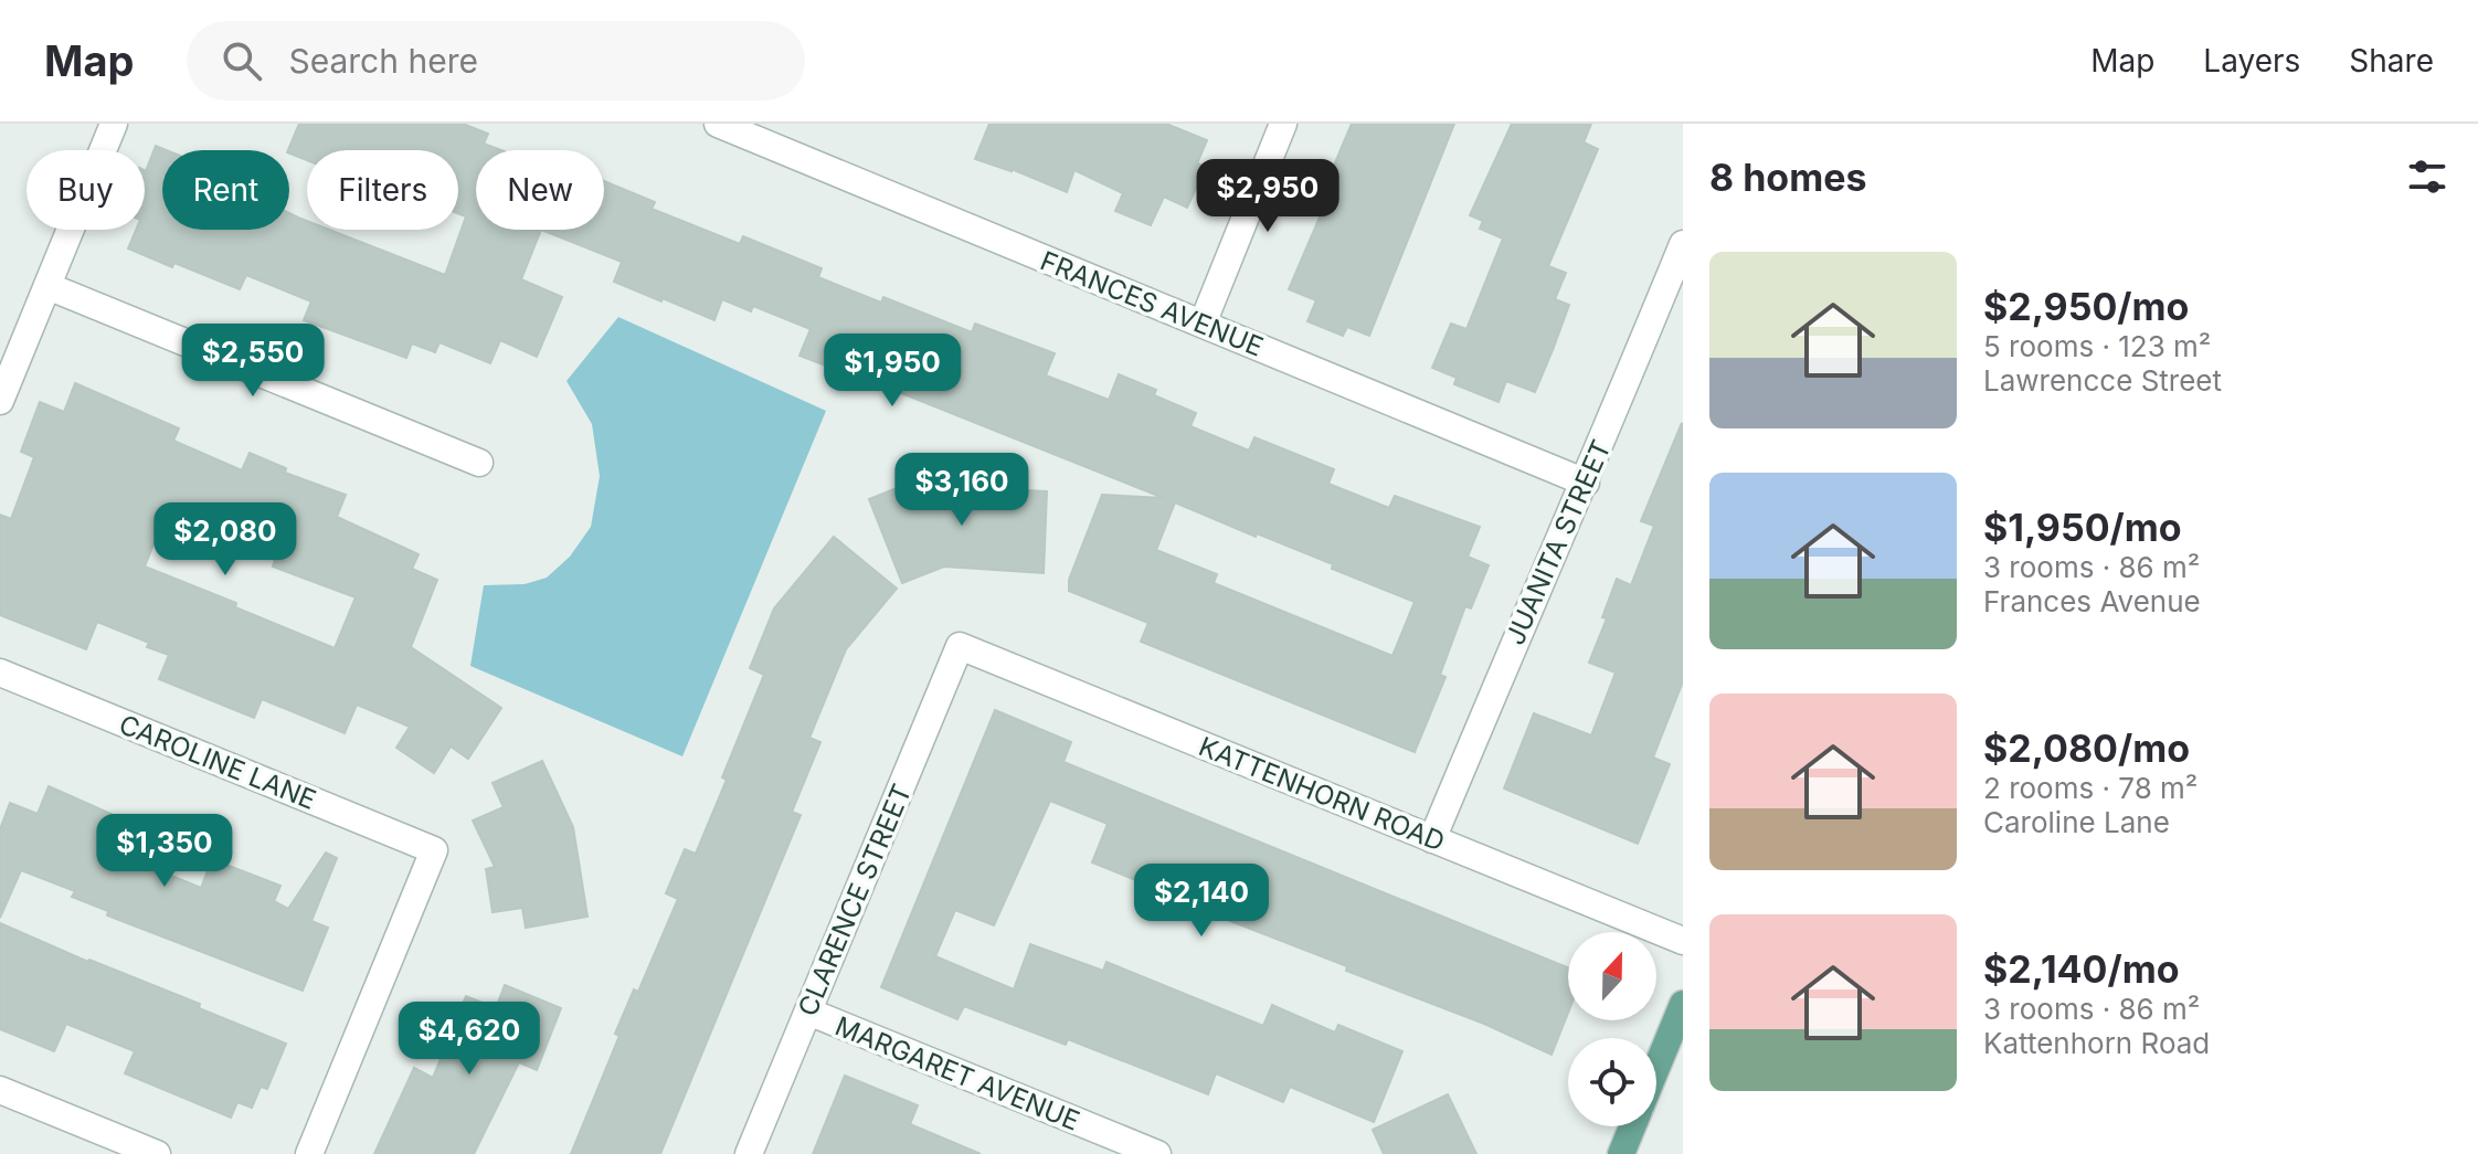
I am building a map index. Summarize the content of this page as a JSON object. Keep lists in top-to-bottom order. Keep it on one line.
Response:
{"streets":{"street":["FRANCES AVENUE","JUANITA STREET","CAROLINE LANE","KATTENHORN ROAD","CLARENCE STREET","MARGARET AVENUE"]},"crossings":[["FRANCES AVENUE","JUANITA STREET"],["JUANITA STREET","KATTENHORN ROAD"],["KATTENHORN ROAD","CLARENCE STREET"],["CLARENCE STREET","MARGARET AVENUE"]],"north":"top","page":{"header":"Map","search":"Search here","nav":["Map","Layers","Share"],"heading":"8 homes","chip":["Buy","Rent","Filters","New"],"price":["$2,950","$2,550","$1,950","$3,160","$2,080","$1,350","$2,140","$4,620"],"list":[{"name":"$2,950/mo","note":"5 rooms · 123 m² · Lawrencce Street"},{"name":"$1,950/mo","note":"3 rooms · 86 m² · Frances Avenue"},{"name":"$2,080/mo","note":"2 rooms · 78 m² · Caroline Lane"},{"name":"$2,140/mo","note":"3 rooms · 86 m² · Kattenhorn Road"}]}}
